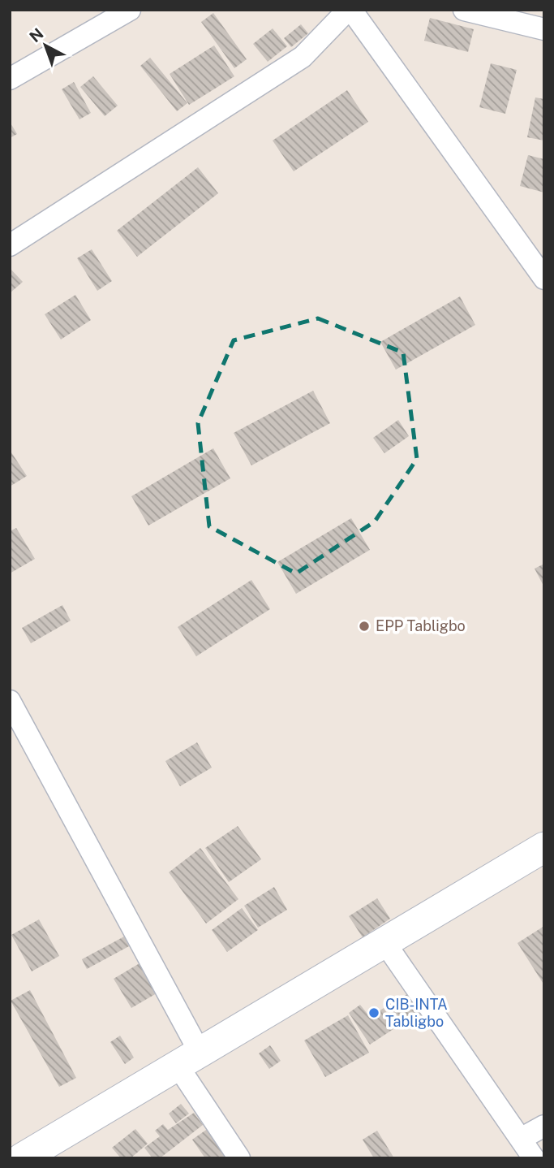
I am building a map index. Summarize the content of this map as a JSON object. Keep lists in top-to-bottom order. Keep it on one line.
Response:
{"places":["EPP Tabligbo","CIB-INTA Tabligbo"],"north":"top left"}
